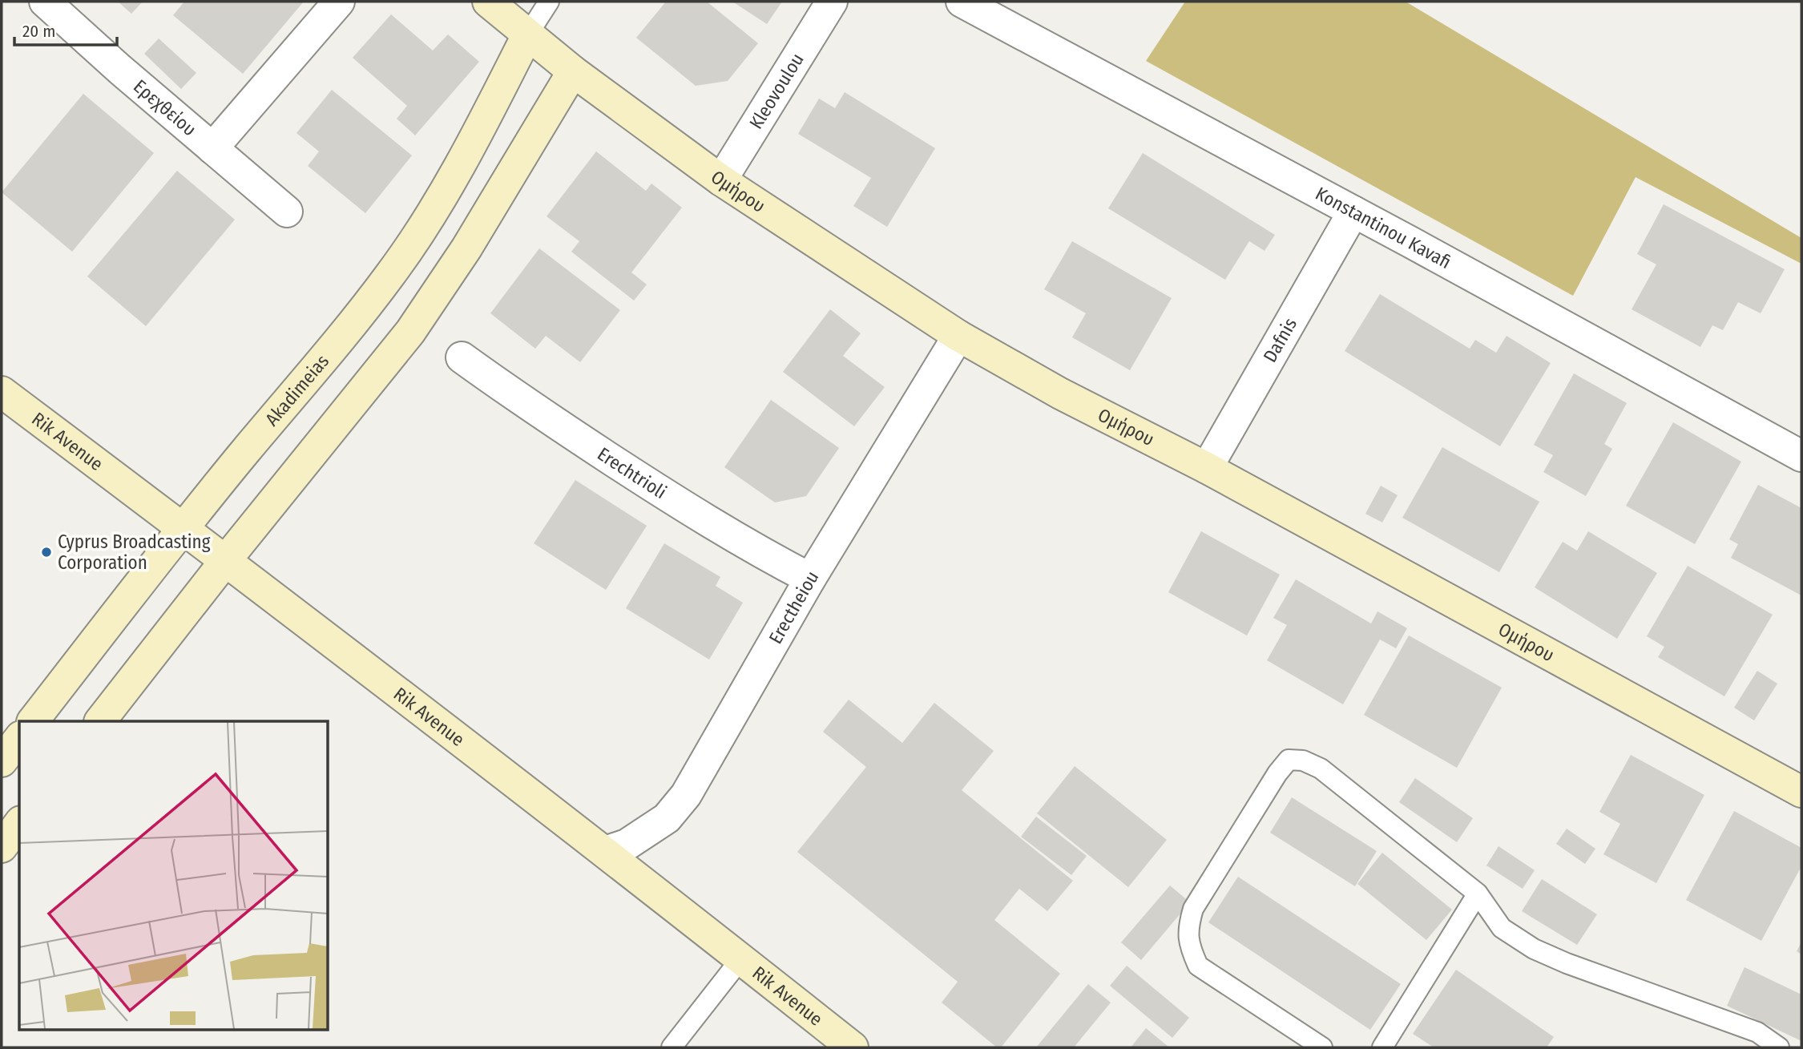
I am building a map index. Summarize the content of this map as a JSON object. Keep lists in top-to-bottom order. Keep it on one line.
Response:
{"streets":{"street":["Kleovoulou","Ερεχθείου","Ομήρου","Konstantinou Kavafi","Dafnis","Akadimeias","Rik Avenue","Erechtrioli","Erectheiou"]},"crossings":[["Kleovoulou","Ομήρου"],["Ομήρου","Dafnis"],["Ομήρου","Akadimeias"],["Ομήρου","Erectheiou"],["Konstantinou Kavafi","Dafnis"],["Akadimeias","Rik Avenue"],["Rik Avenue","Erectheiou"],["Erechtrioli","Erectheiou"]],"places":["Cyprus Broadcasting Corporation"],"scale_bar":"20 m"}
